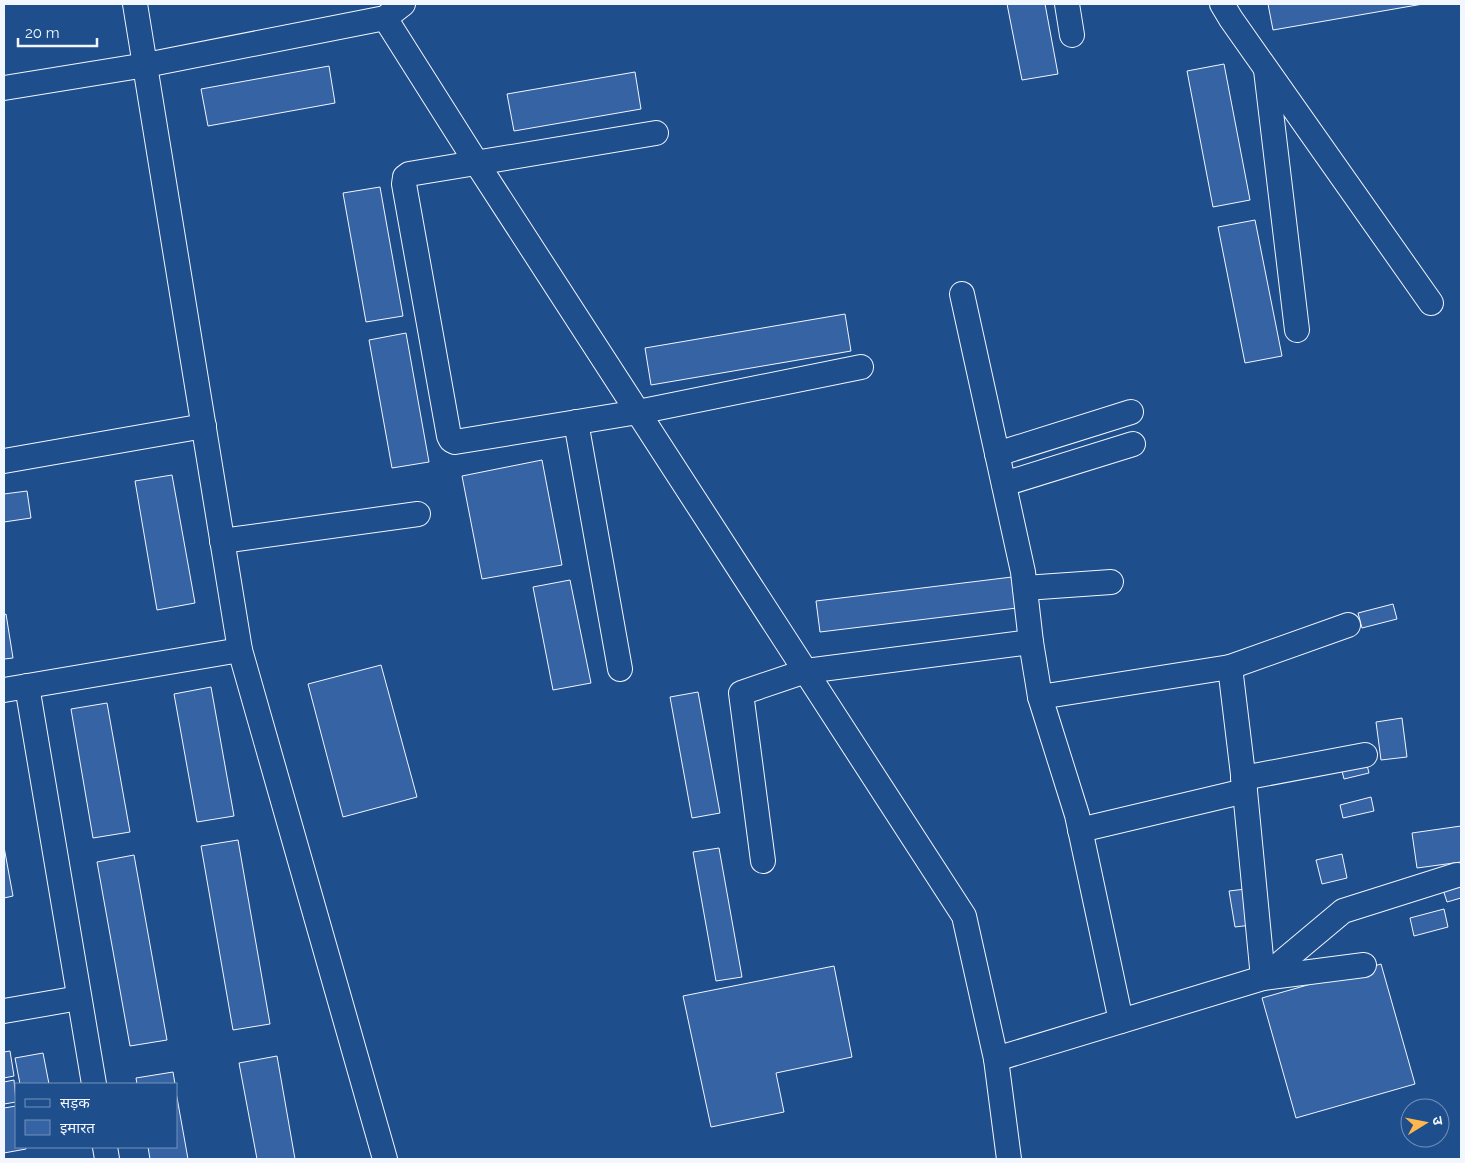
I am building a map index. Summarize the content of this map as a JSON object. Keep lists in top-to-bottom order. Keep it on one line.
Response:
{"legend":["सड़क","इमारत"],"scale_bar":"20 m","north":"right"}
